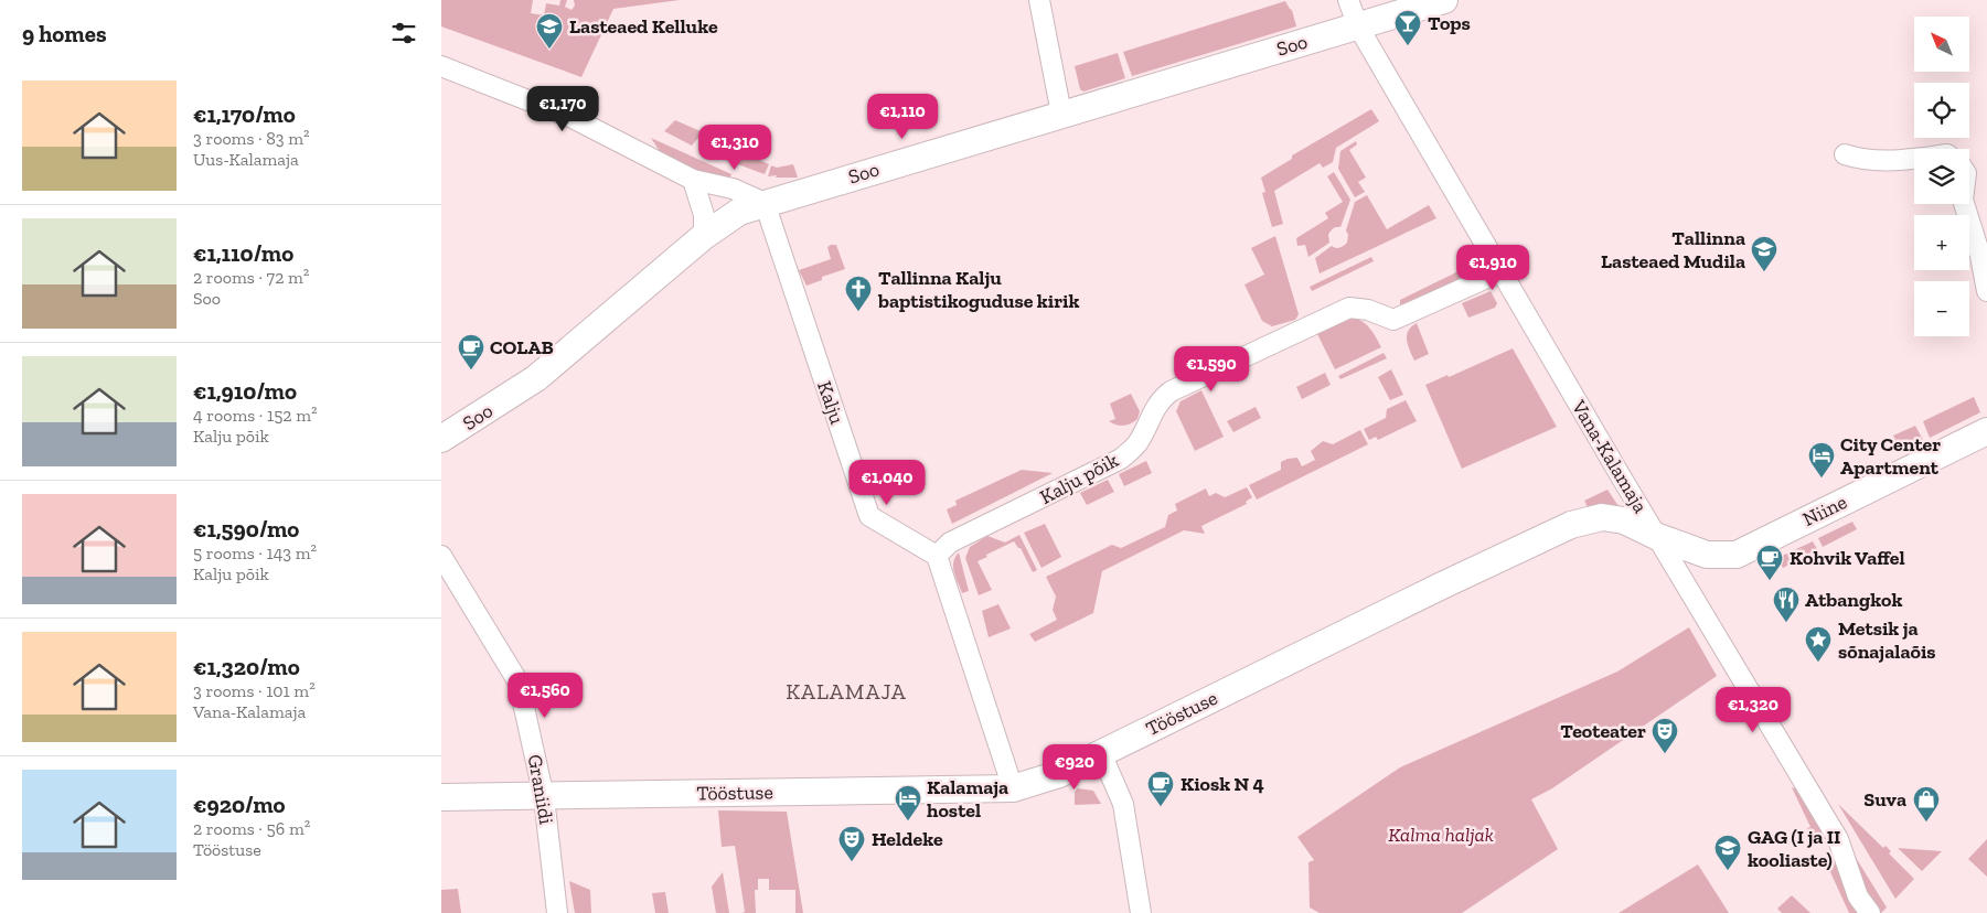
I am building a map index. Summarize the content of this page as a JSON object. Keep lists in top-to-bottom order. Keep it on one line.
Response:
{"streets":{"street":["Soo","Kalju","Vana-Kalamaja","Kalju põik","Niine","Tööstuse","Graniidi"]},"crossings":[["Soo","Kalju"],["Soo","Vana-Kalamaja"],["Kalju","Kalju põik"],["Vana-Kalamaja","Kalju põik"],["Vana-Kalamaja","Niine"],["Vana-Kalamaja","Tööstuse"],["Niine","Tööstuse"],["Tööstuse","Graniidi"]],"districts":["KALAMAJA"],"parks":["Kalma haljak"],"places":{"bar":["Tops"],"school or university":["Lasteaed Kelluke","Tallinna Lasteaed Mudila","GAG (I ja II kooliaste)"],"church":["Tallinna Kalju baptistikoguduse kirik"],"cafe":["COLAB","Kohvik Vaffel","Kiosk N 4"],"hotel":["City Center Apartment","Kalamaja hostel"],"restaurant":["Atbangkok"],"place":["Metsik ja sõnajalaõis"],"theatre":["Teoteater","Heldeke"],"shop":["Suva"]},"north":"top left","page":{"heading":"9 homes","map_buttons":["+","−"],"list":[{"name":"€1,170/mo","note":"3 rooms · 83 m² · Uus-Kalamaja"},{"name":"€1,110/mo","note":"2 rooms · 72 m² · Soo"},{"name":"€1,910/mo","note":"4 rooms · 152 m² · Kalju põik"},{"name":"€1,590/mo","note":"5 rooms · 143 m² · Kalju põik"},{"name":"€1,320/mo","note":"3 rooms · 101 m² · Vana-Kalamaja"},{"name":"€920/mo","note":"2 rooms · 56 m² · Tööstuse"}],"price":["€1,170","€1,110","€1,310","€1,910","€1,590","€1,040","€1,560","€1,320","€920"]}}
